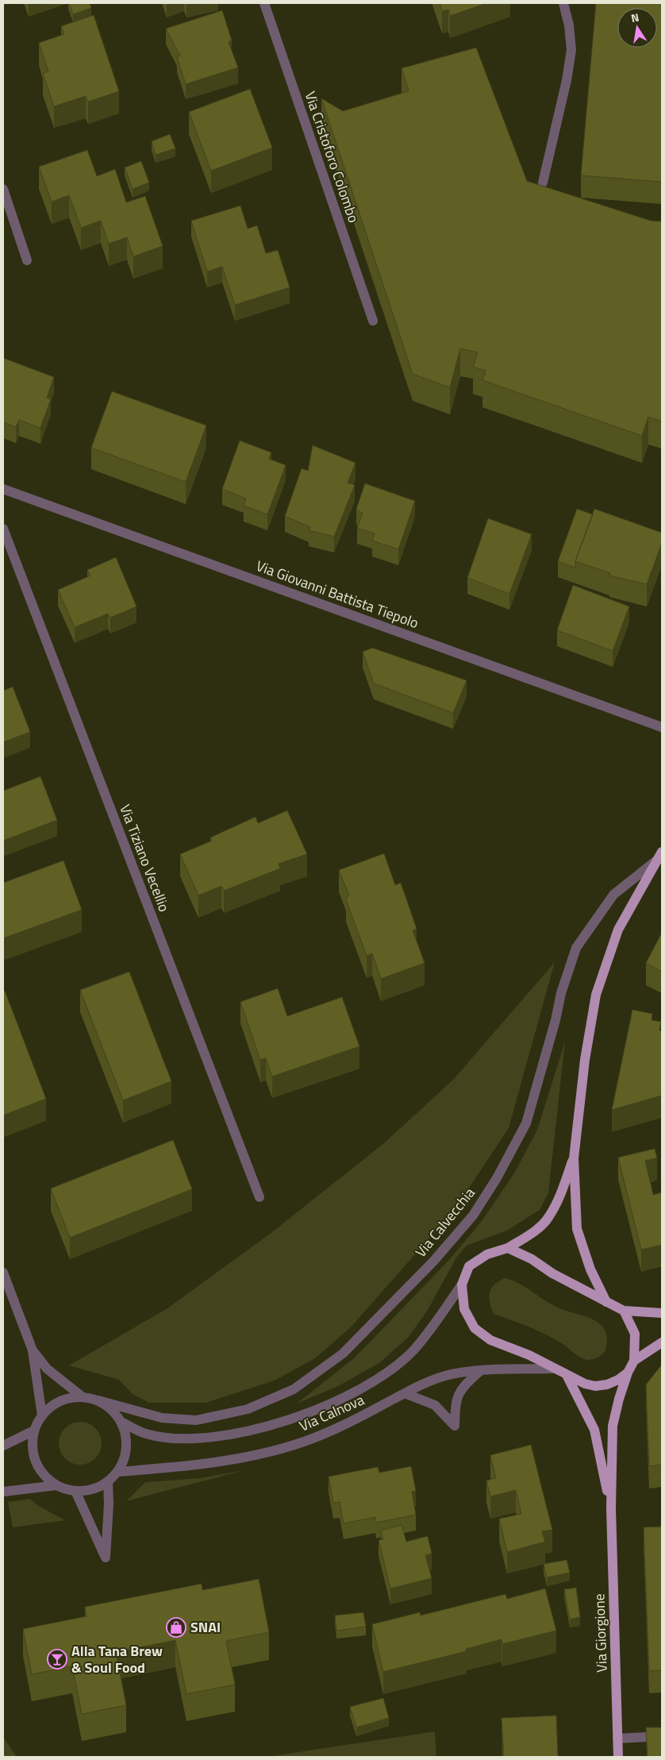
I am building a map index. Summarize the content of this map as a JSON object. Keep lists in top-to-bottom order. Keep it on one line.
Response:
{"streets":{"main road":["Via Calvecchia","Via Giorgione"],"street":["Via Cristoforo Colombo","Via Giovanni Battista Tiepolo","Via Tiziano Vecellio","Via Calnova"]},"crossings":[["Via Calvecchia","Via Calnova"]],"places":{"shop":["SNAI"],"bar":["Alla Tana Brew & Soul Food"]},"north":"top"}
